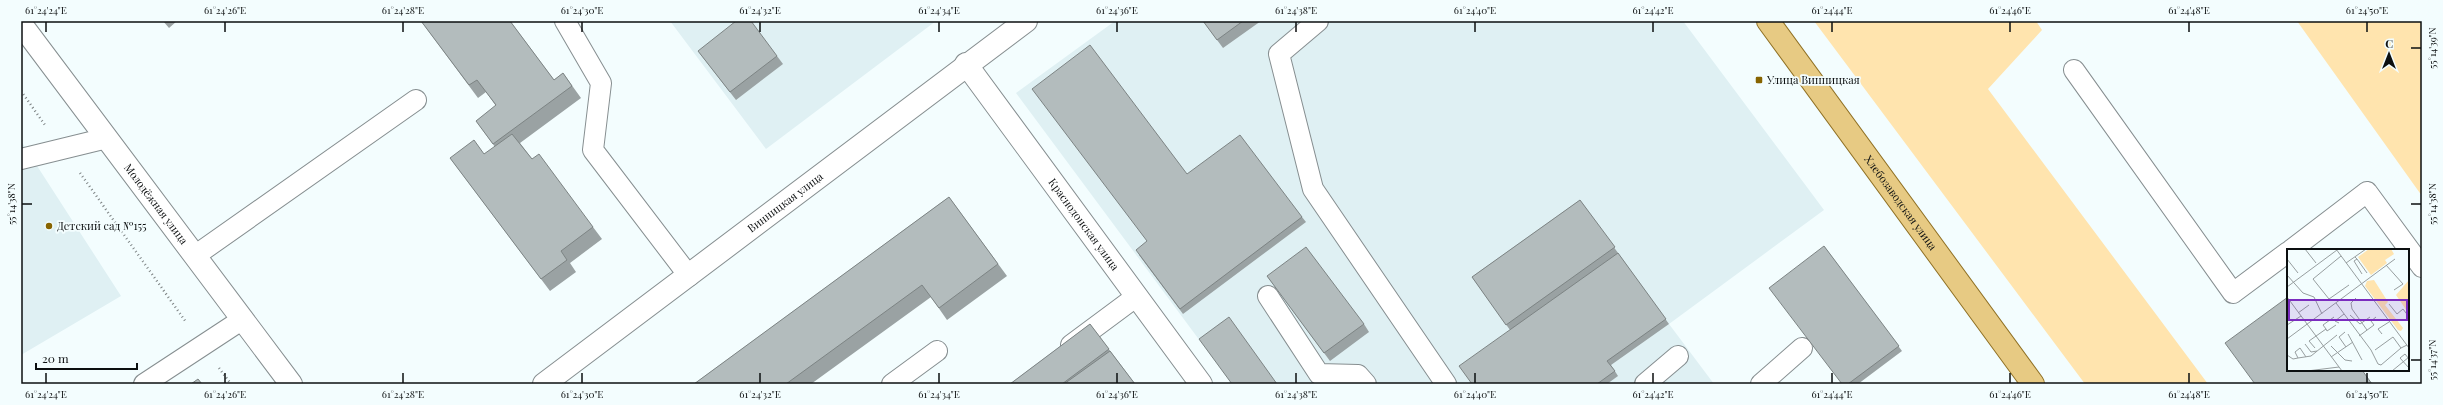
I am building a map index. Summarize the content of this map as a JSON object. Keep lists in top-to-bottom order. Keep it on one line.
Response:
{"streets":{"main road":["Хлебозаводская улица"],"street":["Молодёжная улица","Винницкая улица","Краснодонская улица"]},"crossings":[["Винницкая улица","Краснодонская улица"]],"places":{"transit":["Улица Винницкая"],"other":["Детский сад №155"]},"scale_bar":"20 m","north":"top","coordinates":["61°24'24\"E","61°24'26\"E","61°24'28\"E","61°24'30\"E","61°24'32\"E","61°24'34\"E","61°24'36\"E","61°24'38\"E","61°24'40\"E","61°24'42\"E","61°24'44\"E","61°24'46\"E","61°24'48\"E","61°24'50\"E","55°14'39\"N","55°14'38\"N","55°14'37\"N"]}
